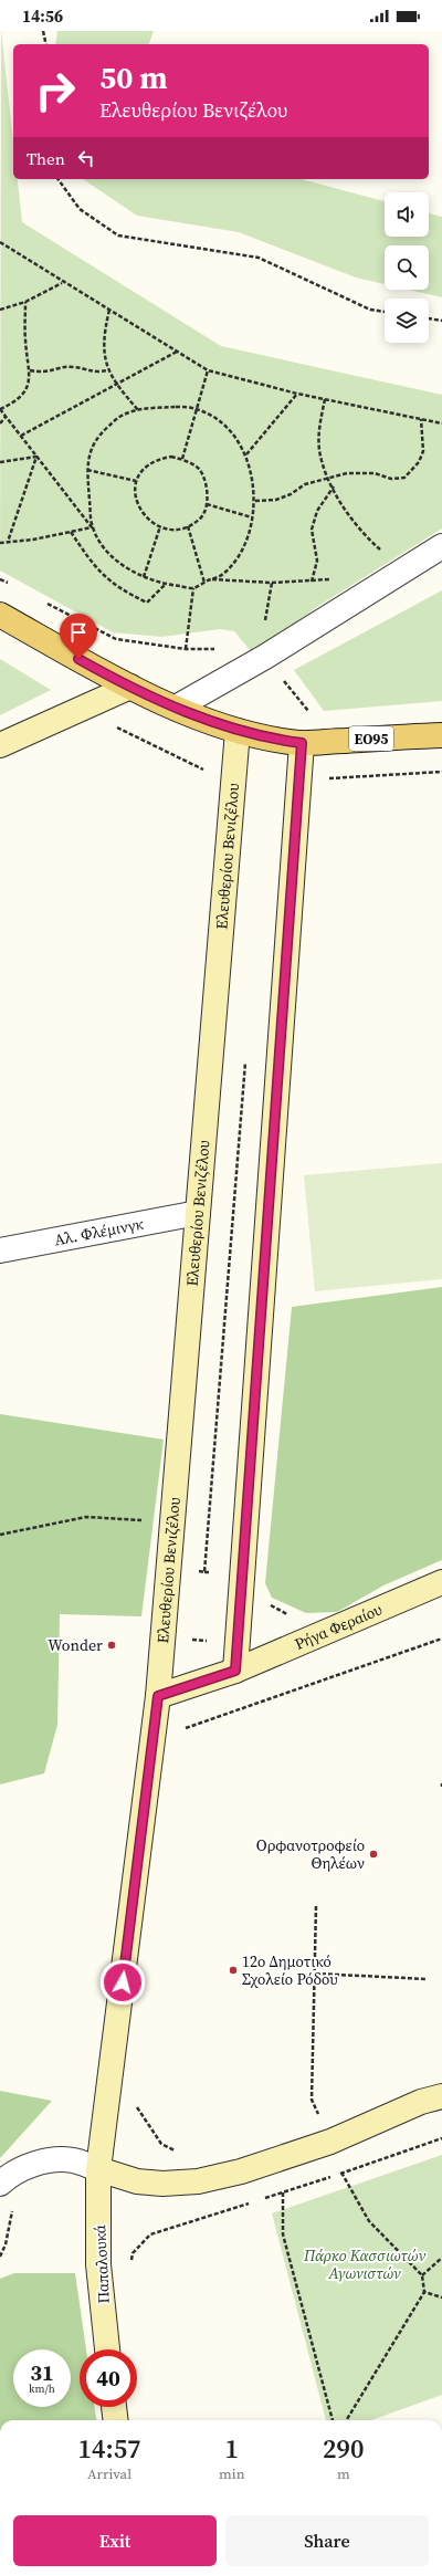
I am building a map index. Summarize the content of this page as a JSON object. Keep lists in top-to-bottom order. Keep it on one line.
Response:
{"streets":{"main road":["ΕΟ95"],"street":["Ελευθερίου Βενιζέλου","Αλ. Φλέμινγκ","Ρήγα Φεραίου","Παπαλουκά"]},"crossings":[["ΕΟ95","Ελευθερίου Βενιζέλου"],["Ελευθερίου Βενιζέλου","Αλ. Φλέμινγκ"],["Ελευθερίου Βενιζέλου","Παπαλουκά"]],"parks":["Πάρκο Κασσιωτών Αγωνιστών"],"places":["Wonder","Ορφανοτροφείο Θηλέων","12ο Δημοτικό Σχολείο Ρόδου"],"page":{"status":"14:56","turn":["50 m","Ελευθερίου Βενιζέλου"],"then":"Then","speed":"31 km/h","limit":"40","eta":["14:57","Arrival","1","min","290","m"],"buttons":["Exit","Share"]}}
